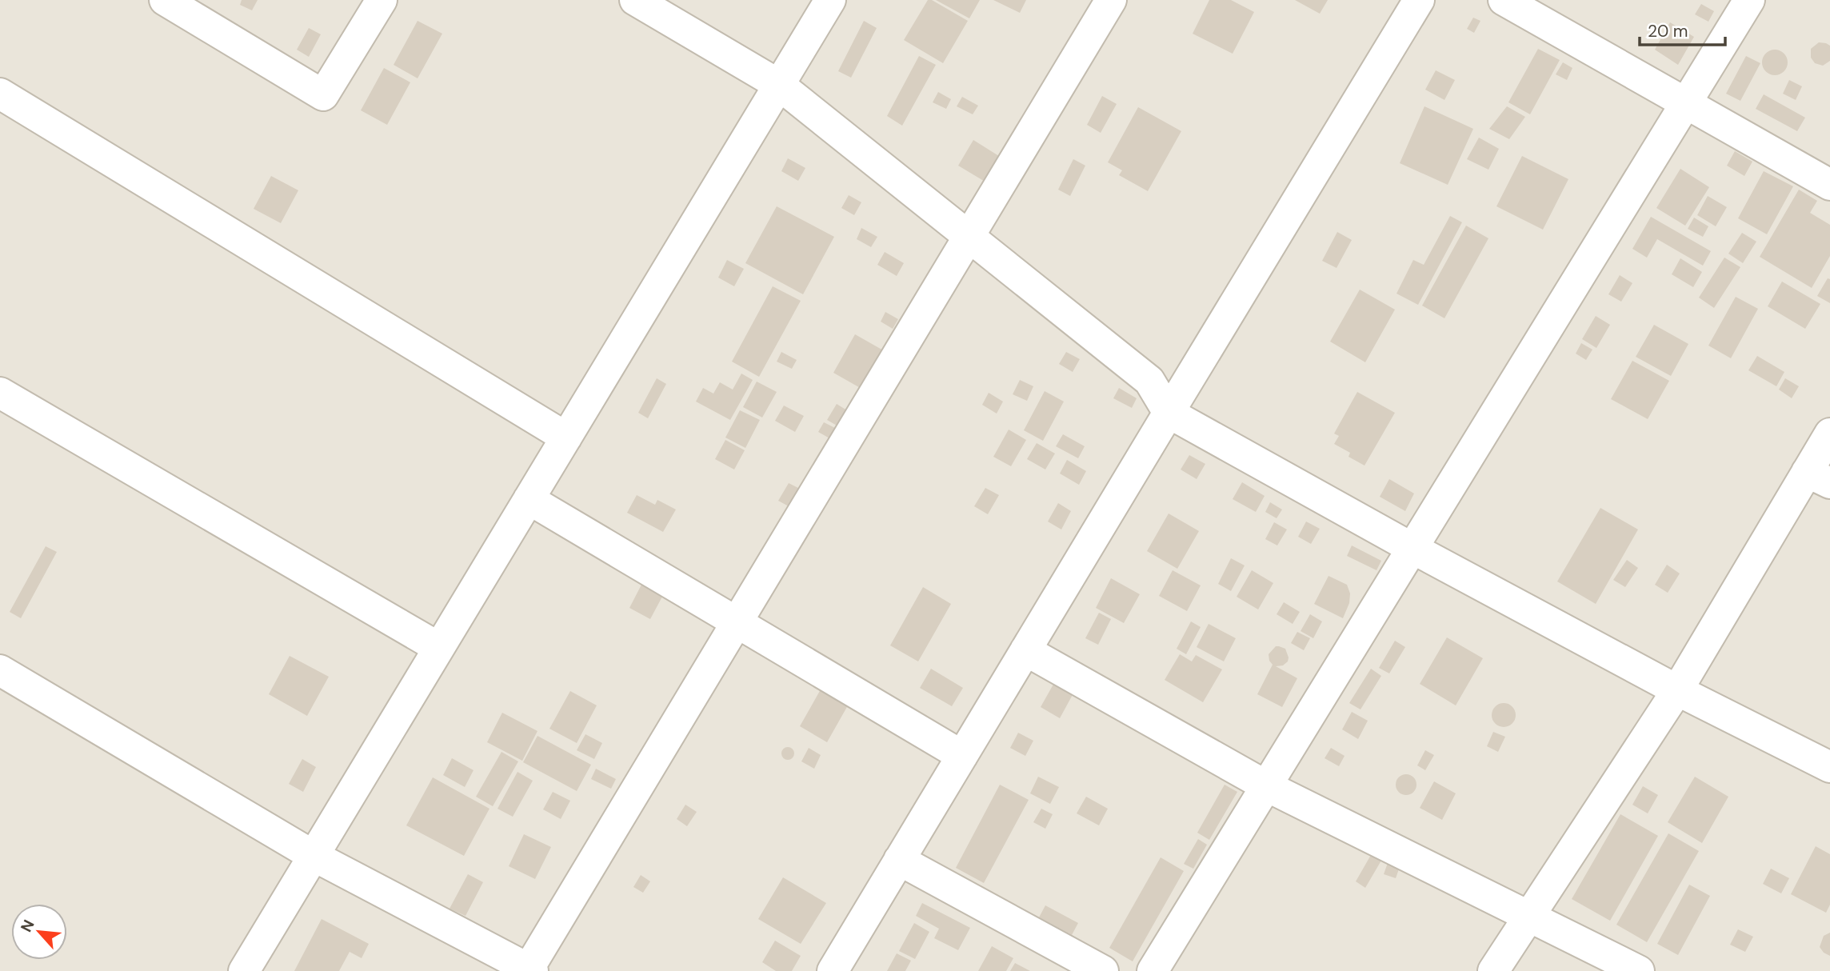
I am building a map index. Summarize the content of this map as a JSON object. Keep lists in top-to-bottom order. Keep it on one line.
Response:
{"scale_bar":"20 m","north":"top left"}
